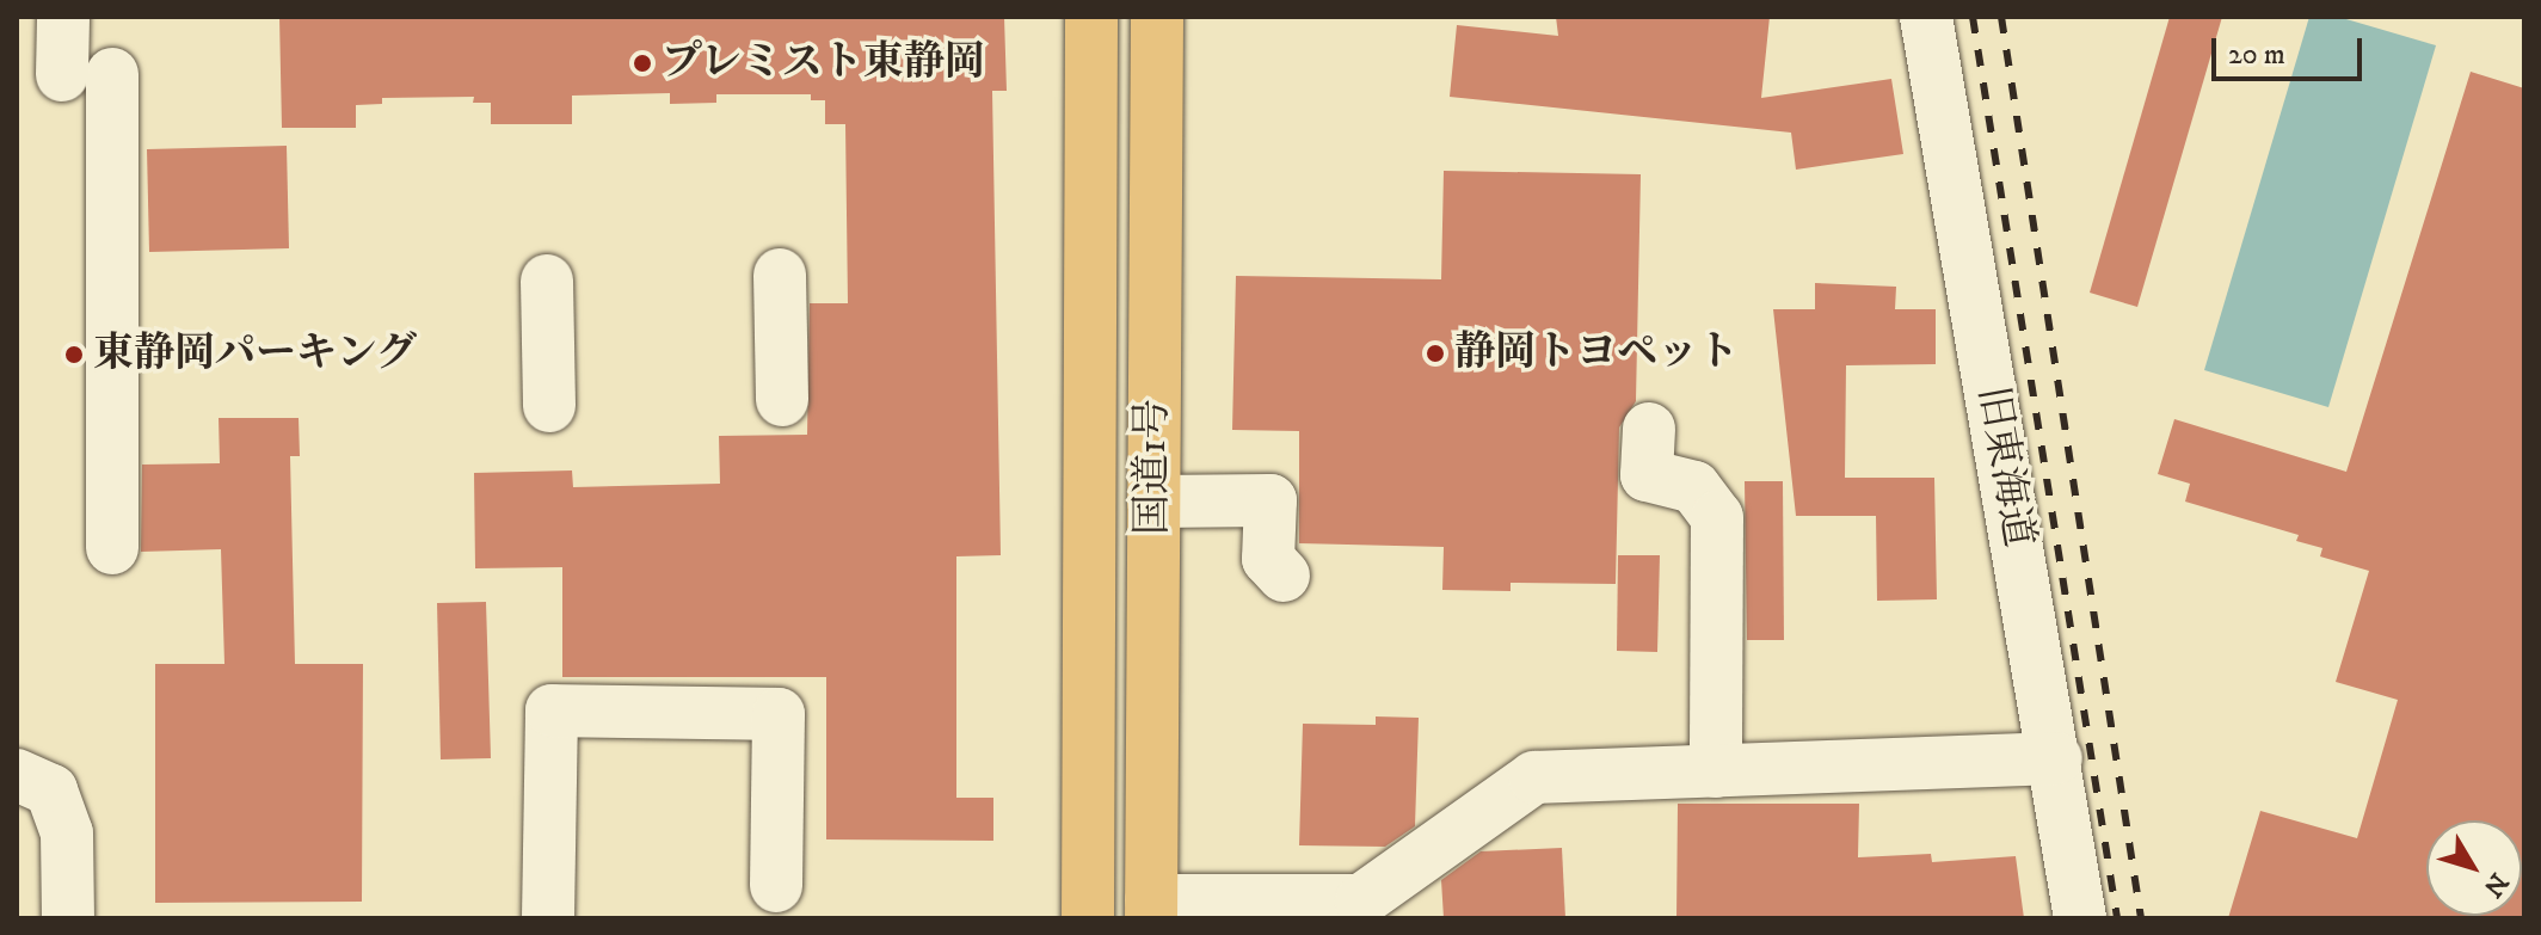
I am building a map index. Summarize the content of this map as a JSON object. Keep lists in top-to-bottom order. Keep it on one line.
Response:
{"streets":{"highway":["国道1号"],"street":["旧東海道"]},"places":["プレミスト東静岡","静岡トヨペット","東静岡パーキング"],"scale_bar":"20 m","north":"bottom right"}
